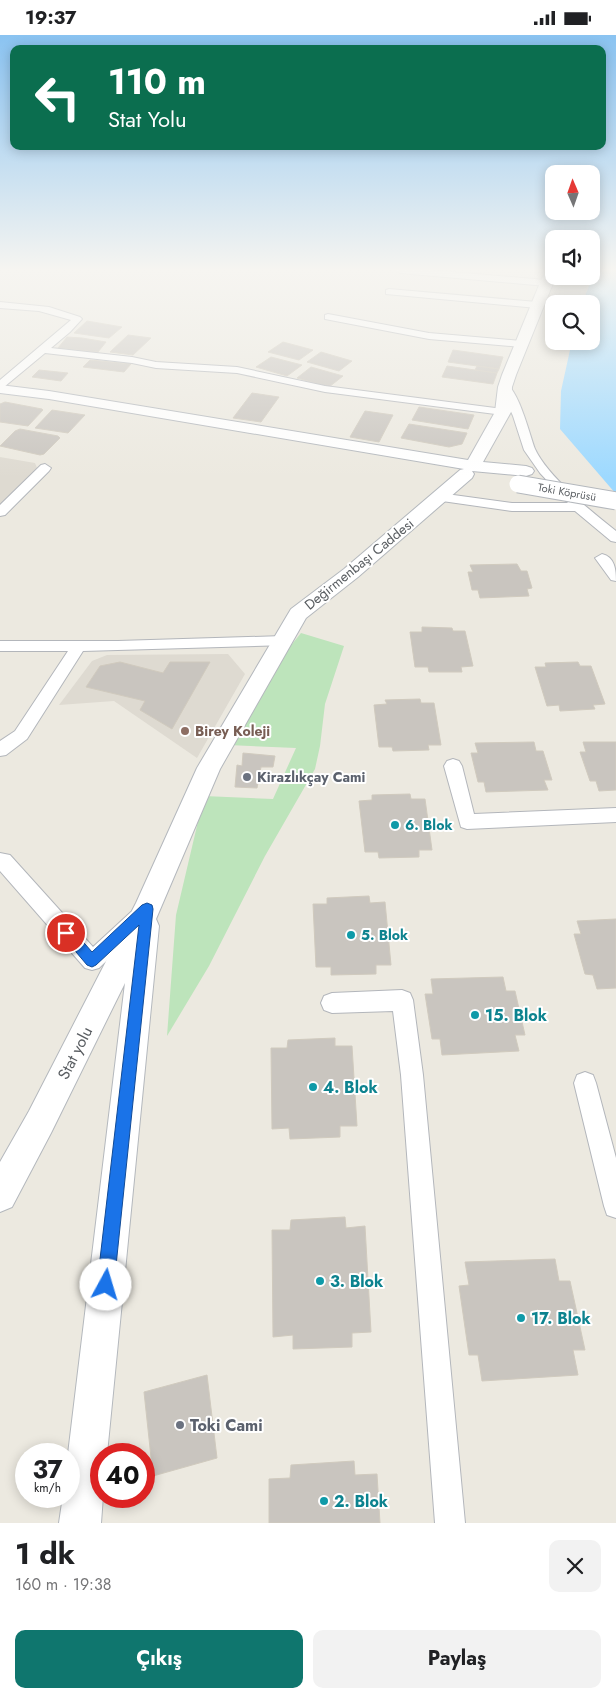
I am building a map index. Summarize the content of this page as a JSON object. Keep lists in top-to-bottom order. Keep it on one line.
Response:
{"streets":{"street":["Toki Köprüsü","Değirmenbaşı Caddesi","Stat yolu"]},"crossings":[["Değirmenbaşı Caddesi","Stat yolu"]],"places":["Birey Koleji","Kirazlıkçay Cami","6. Blok","5. Blok","15. Blok","4. Blok","3. Blok","17. Blok","Toki Cami","2. Blok"],"north":"top","page":{"status":"19:37","turn":["110 m","Stat Yolu"],"speed":"37 km/h","limit":"40","heading":["1 dk","160 m · 19:38"],"buttons":["Çıkış","Paylaş"]}}
